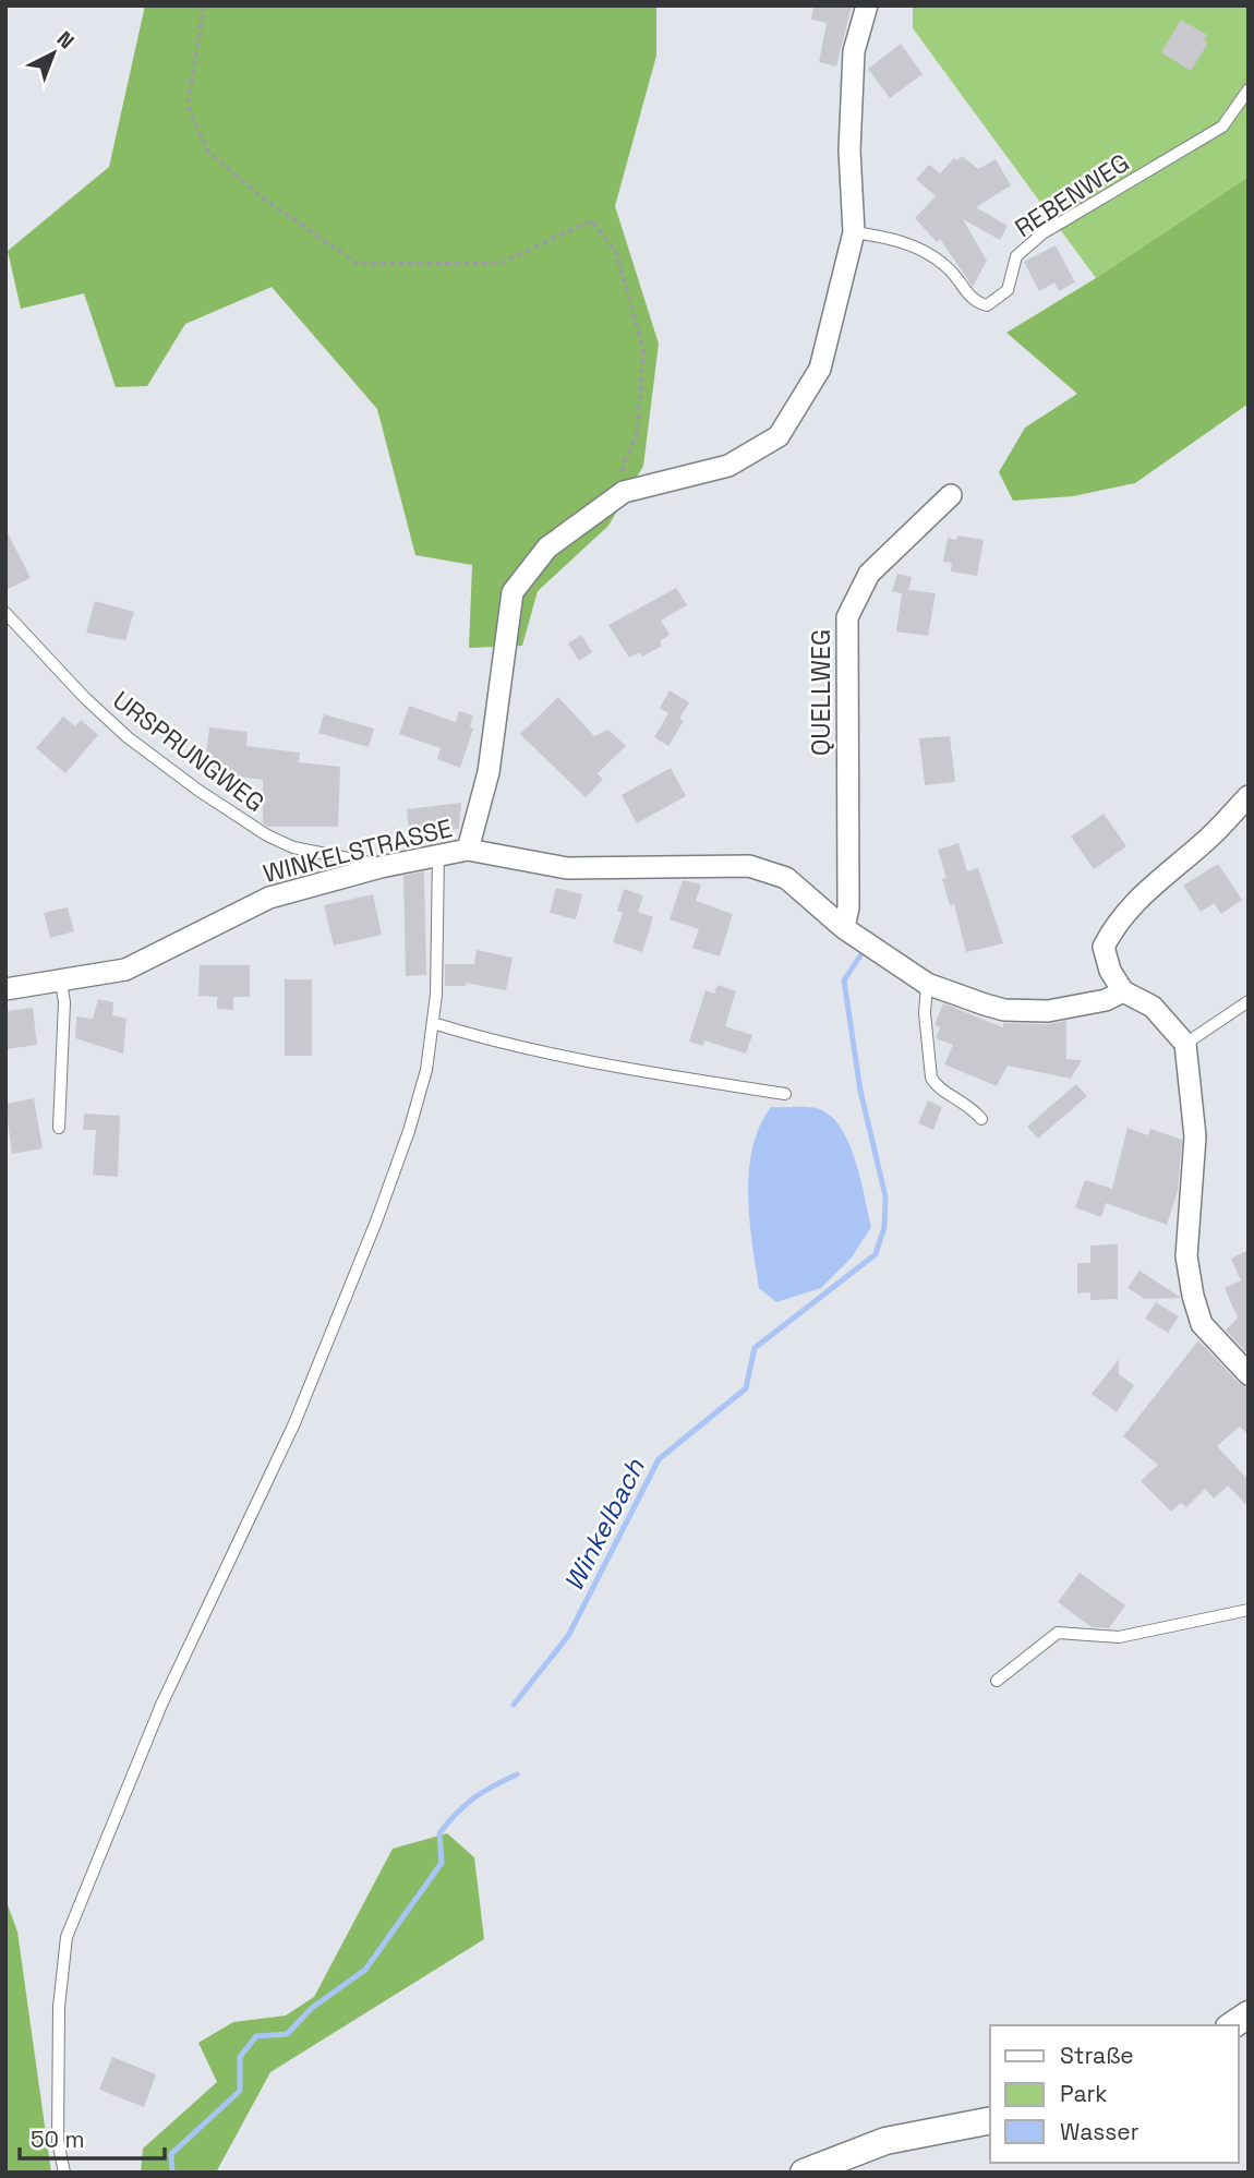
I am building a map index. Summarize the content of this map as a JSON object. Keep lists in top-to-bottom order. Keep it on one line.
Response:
{"streets":{"street":["QUELLWEG","WINKELSTRASSE"],"lane":["REBENWEG","URSPRUNGWEG"]},"crossings":[["QUELLWEG","WINKELSTRASSE"],["URSPRUNGWEG","WINKELSTRASSE"]],"water":["Winkelbach"],"legend":["Straße","Park","Wasser"],"scale_bar":"50 m","north":"top right"}
